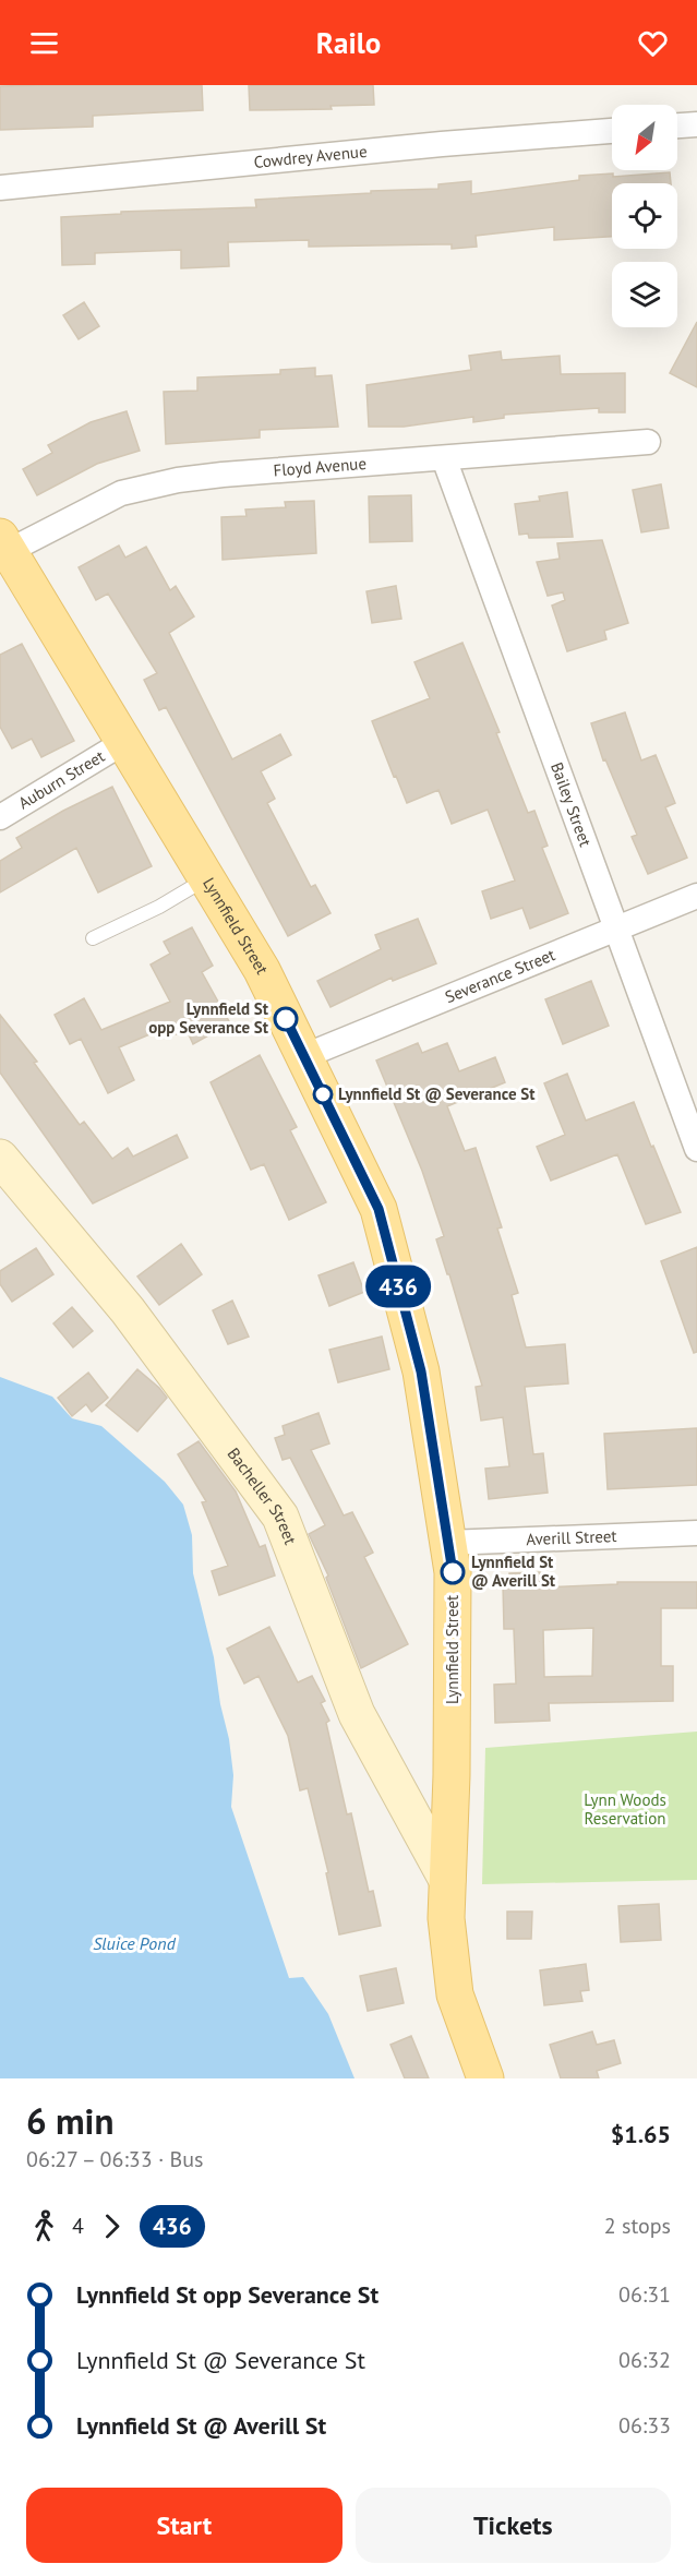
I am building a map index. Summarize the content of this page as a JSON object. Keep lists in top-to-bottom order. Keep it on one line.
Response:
{"streets":{"main road":["Lynnfield Street"],"street":["Cowdrey Avenue","Floyd Avenue","Auburn Street","Bailey Street","Severance Street","Bacheller Street","Averill Street"]},"crossings":[["Floyd Avenue","Bailey Street"],["Floyd Avenue","Lynnfield Street"],["Auburn Street","Lynnfield Street"],["Bailey Street","Severance Street"],["Lynnfield Street","Severance Street"],["Lynnfield Street","Bacheller Street"],["Lynnfield Street","Averill Street"]],"water":["Sluice Pond"],"parks":["Lynn Woods Reservation"],"places":["Lynnfield St opp Severance St","Lynnfield St @ Severance St","Lynnfield St @ Averill St"],"lines":["bus line 436"],"north":"bottom left","page":{"header":"Railo","on_map":"436","heading":["6 min","06:27 – 06:33 · Bus","$1.65"],"legs":["4","436","2 stops"],"list":[{"name":"Lynnfield St opp Severance St","value":"06:31"},{"name":"Lynnfield St @ Severance St","value":"06:32"},{"name":"Lynnfield St @ Averill St","value":"06:33"}],"buttons":["Start","Tickets"]}}
